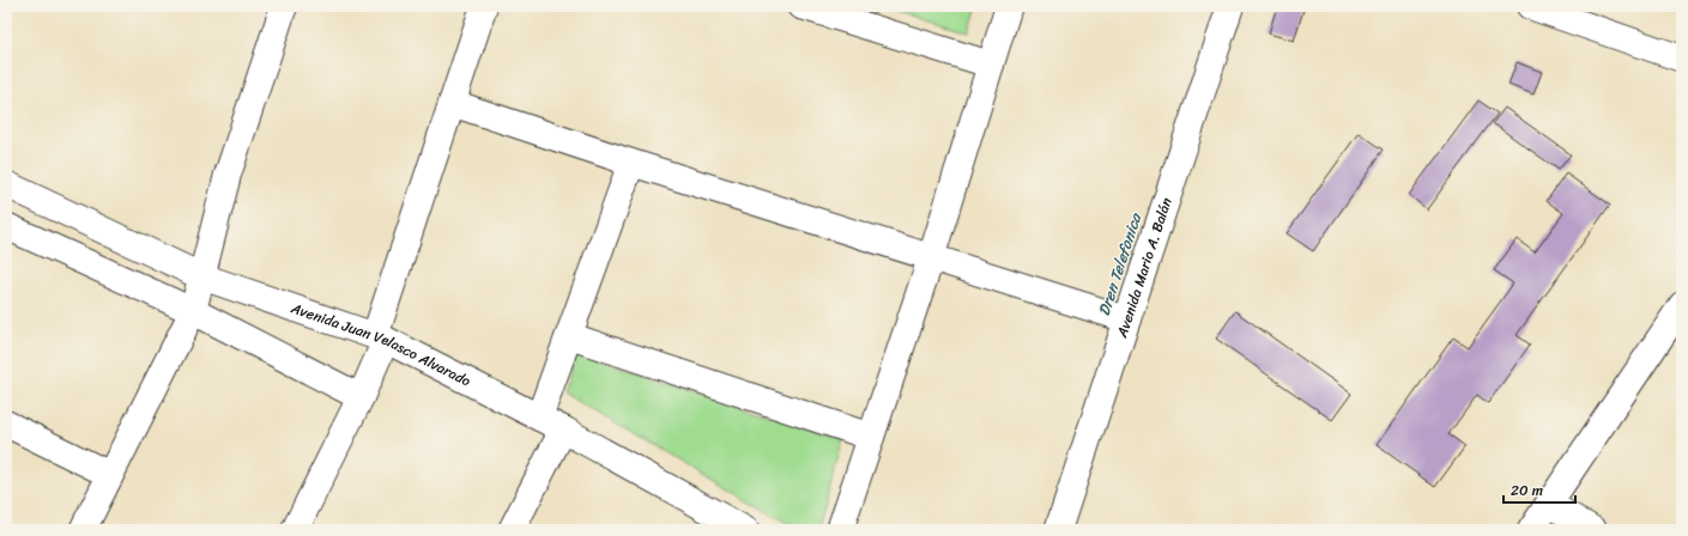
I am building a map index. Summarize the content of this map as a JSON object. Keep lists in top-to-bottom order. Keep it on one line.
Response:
{"streets":{"street":["Avenida Mario A. Balán","Avenida Juan Velasco Alvarado"]},"water":["Dren Telefonica"],"scale_bar":"20 m"}
